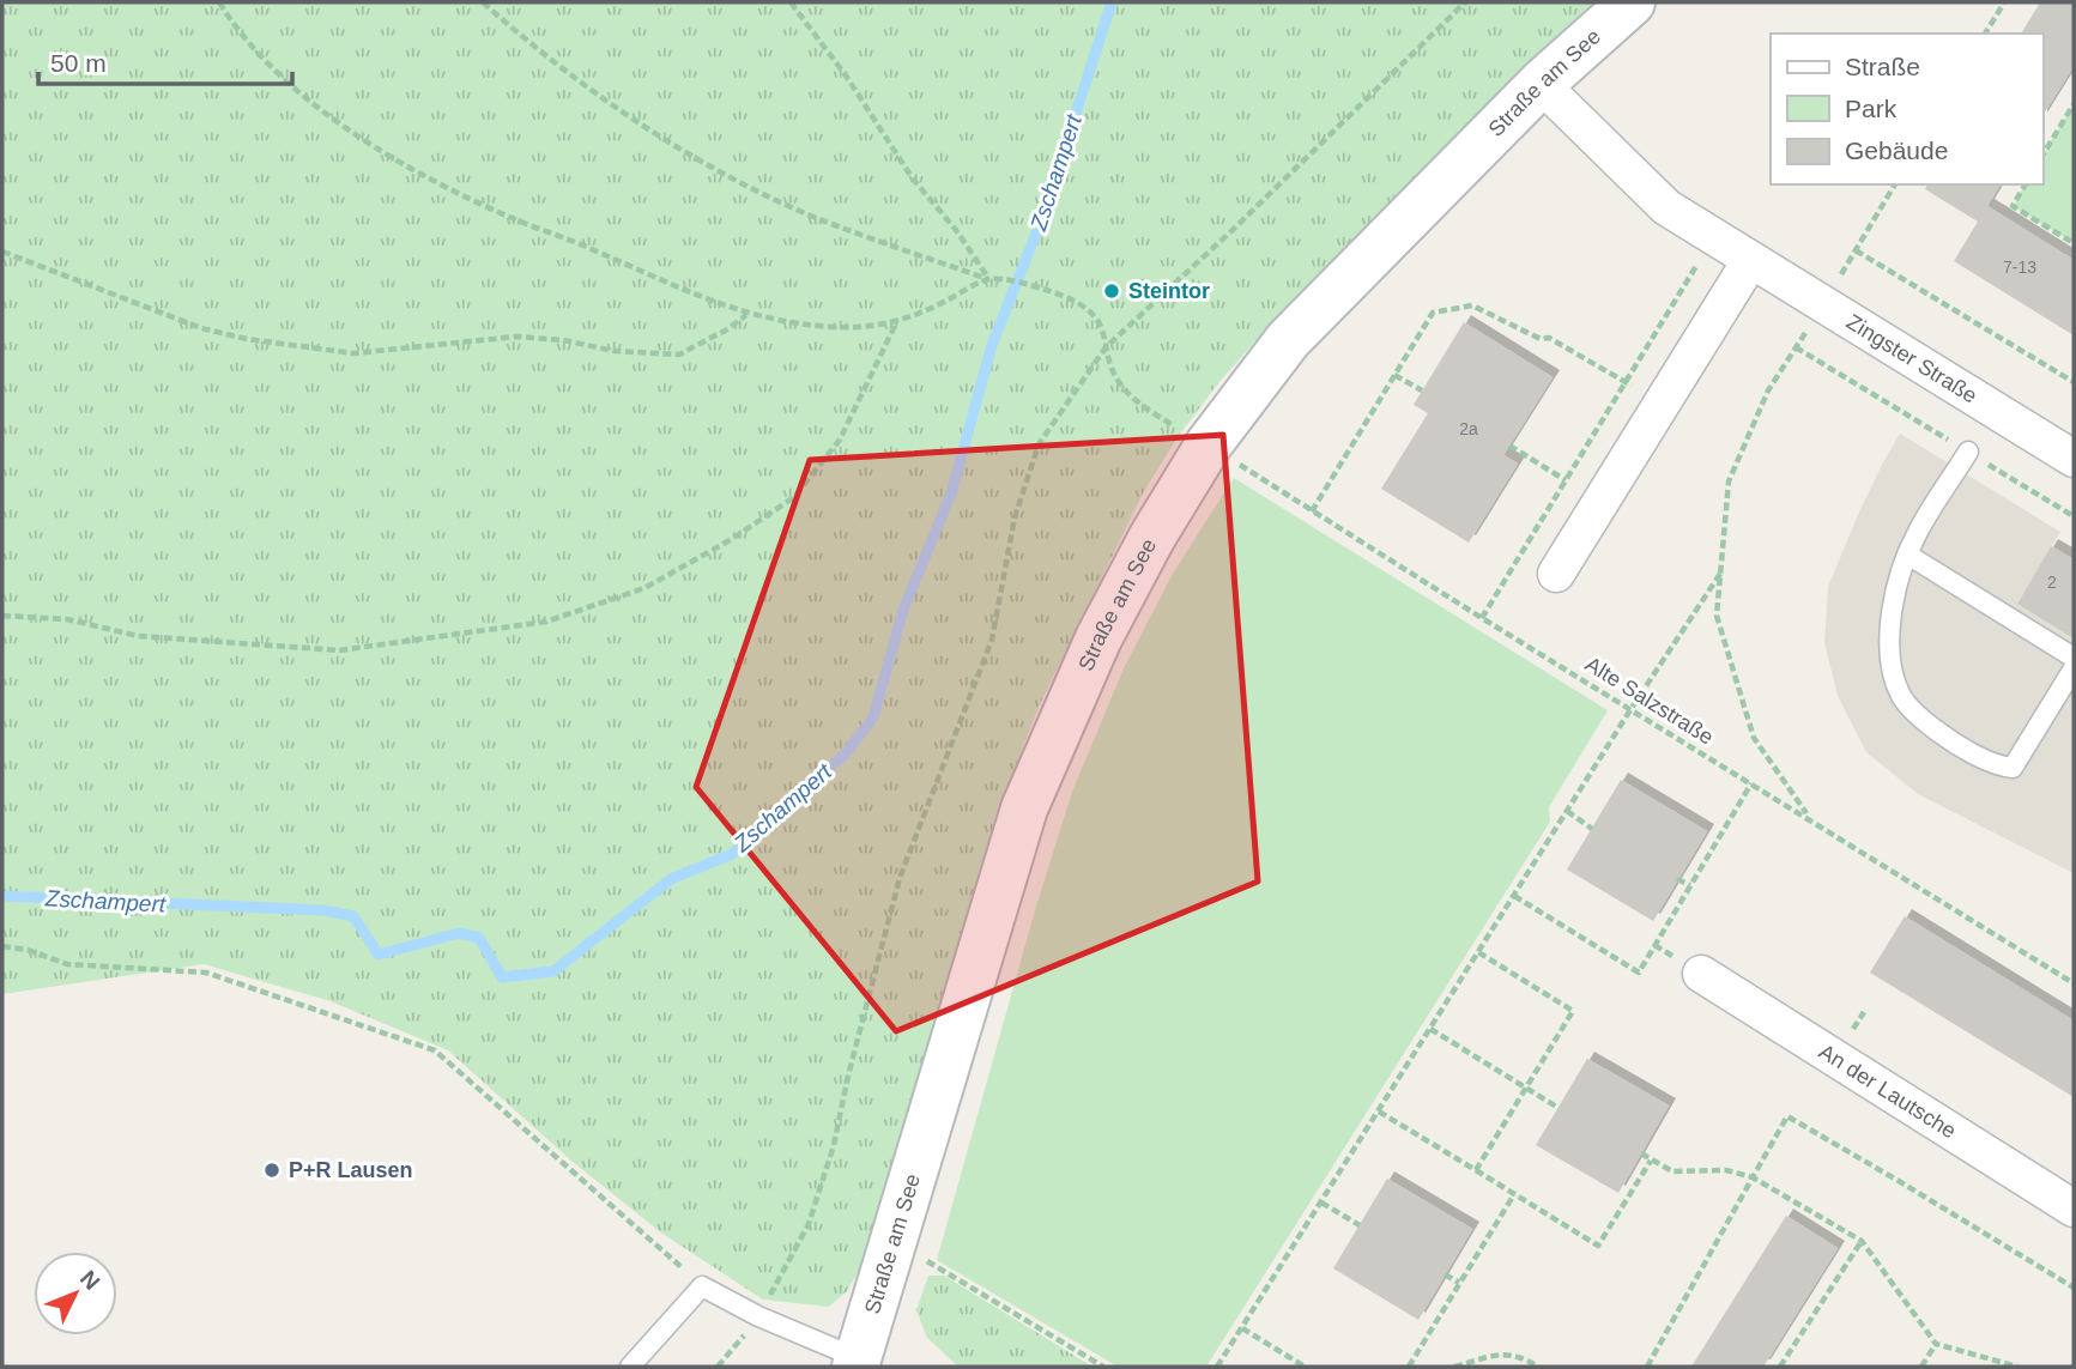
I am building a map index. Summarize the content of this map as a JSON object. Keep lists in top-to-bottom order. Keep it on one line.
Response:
{"streets":{"main road":["Straße am See"],"street":["Zingster Straße","An der Lautsche"],"path":["Alte Salzstraße"]},"crossings":[["Straße am See","Zingster Straße"],["Straße am See","Alte Salzstraße"]],"water":["Zschampert"],"places":["Steintor","P+R Lausen"],"house_numbers":["7-13","2a","2"],"legend":["Straße","Park","Gebäude"],"scale_bar":"50 m","north":"top right"}
